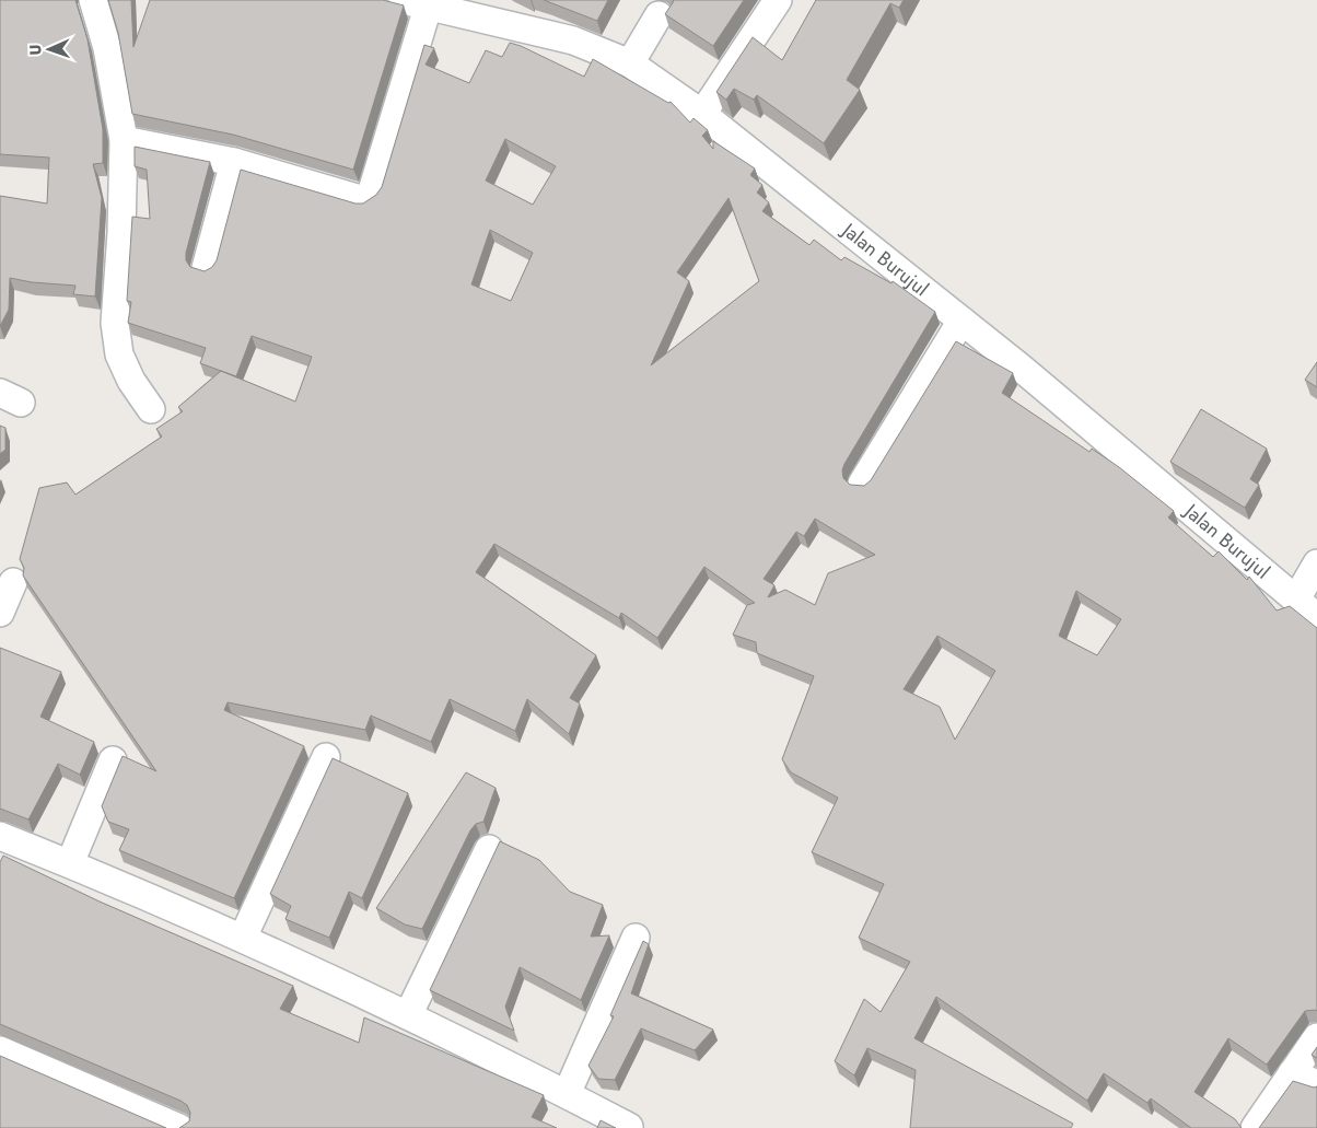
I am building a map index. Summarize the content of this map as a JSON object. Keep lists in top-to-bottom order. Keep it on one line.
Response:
{"streets":{"street":["Jalan Burujul"]},"north":"left"}
